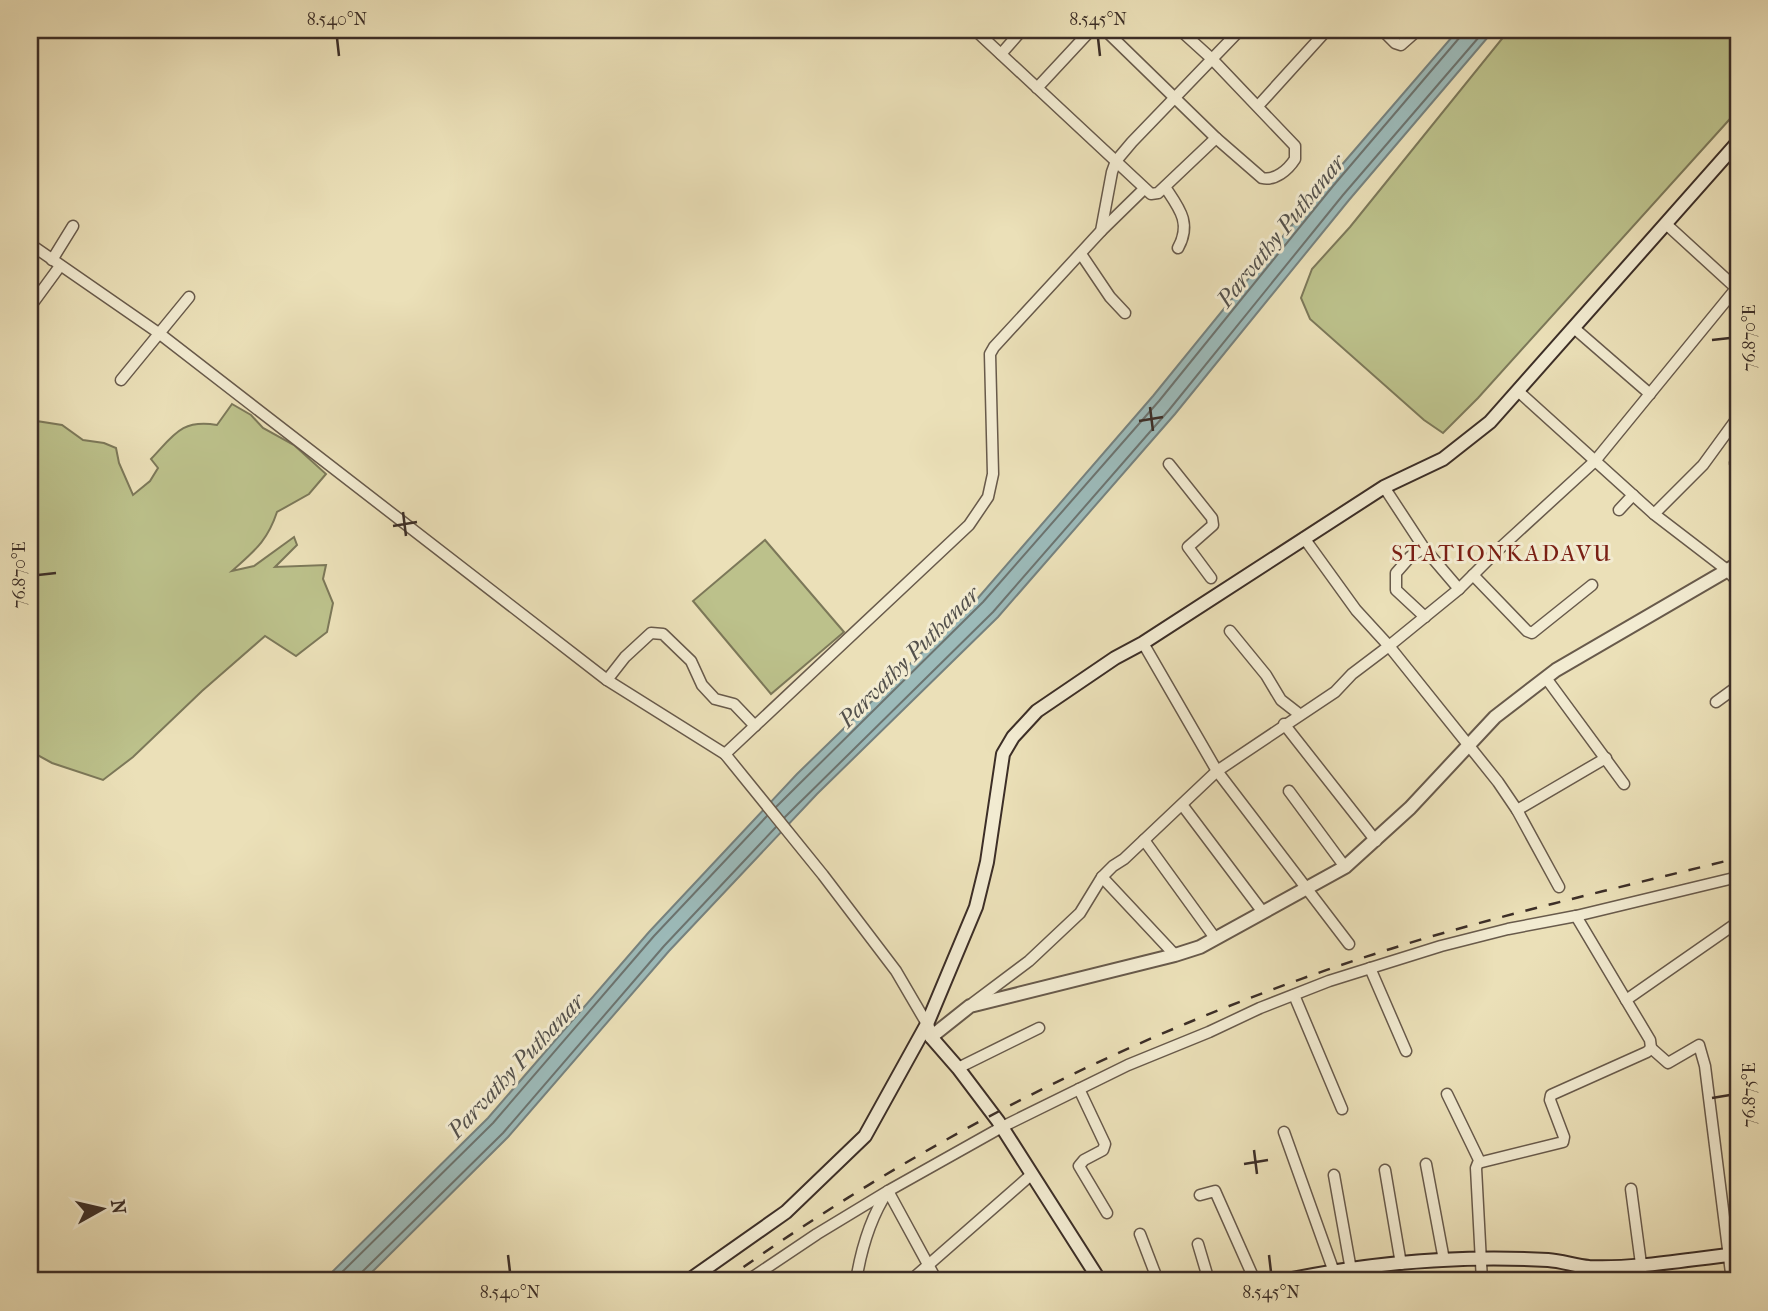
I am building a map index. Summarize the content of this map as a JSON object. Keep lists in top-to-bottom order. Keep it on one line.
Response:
{"districts":["STATIONKADAVU"],"water":["Parvathy Puthanar"],"north":"right","coordinates":["8.540°N","8.545°N","76.870°E","76.875°E"]}
